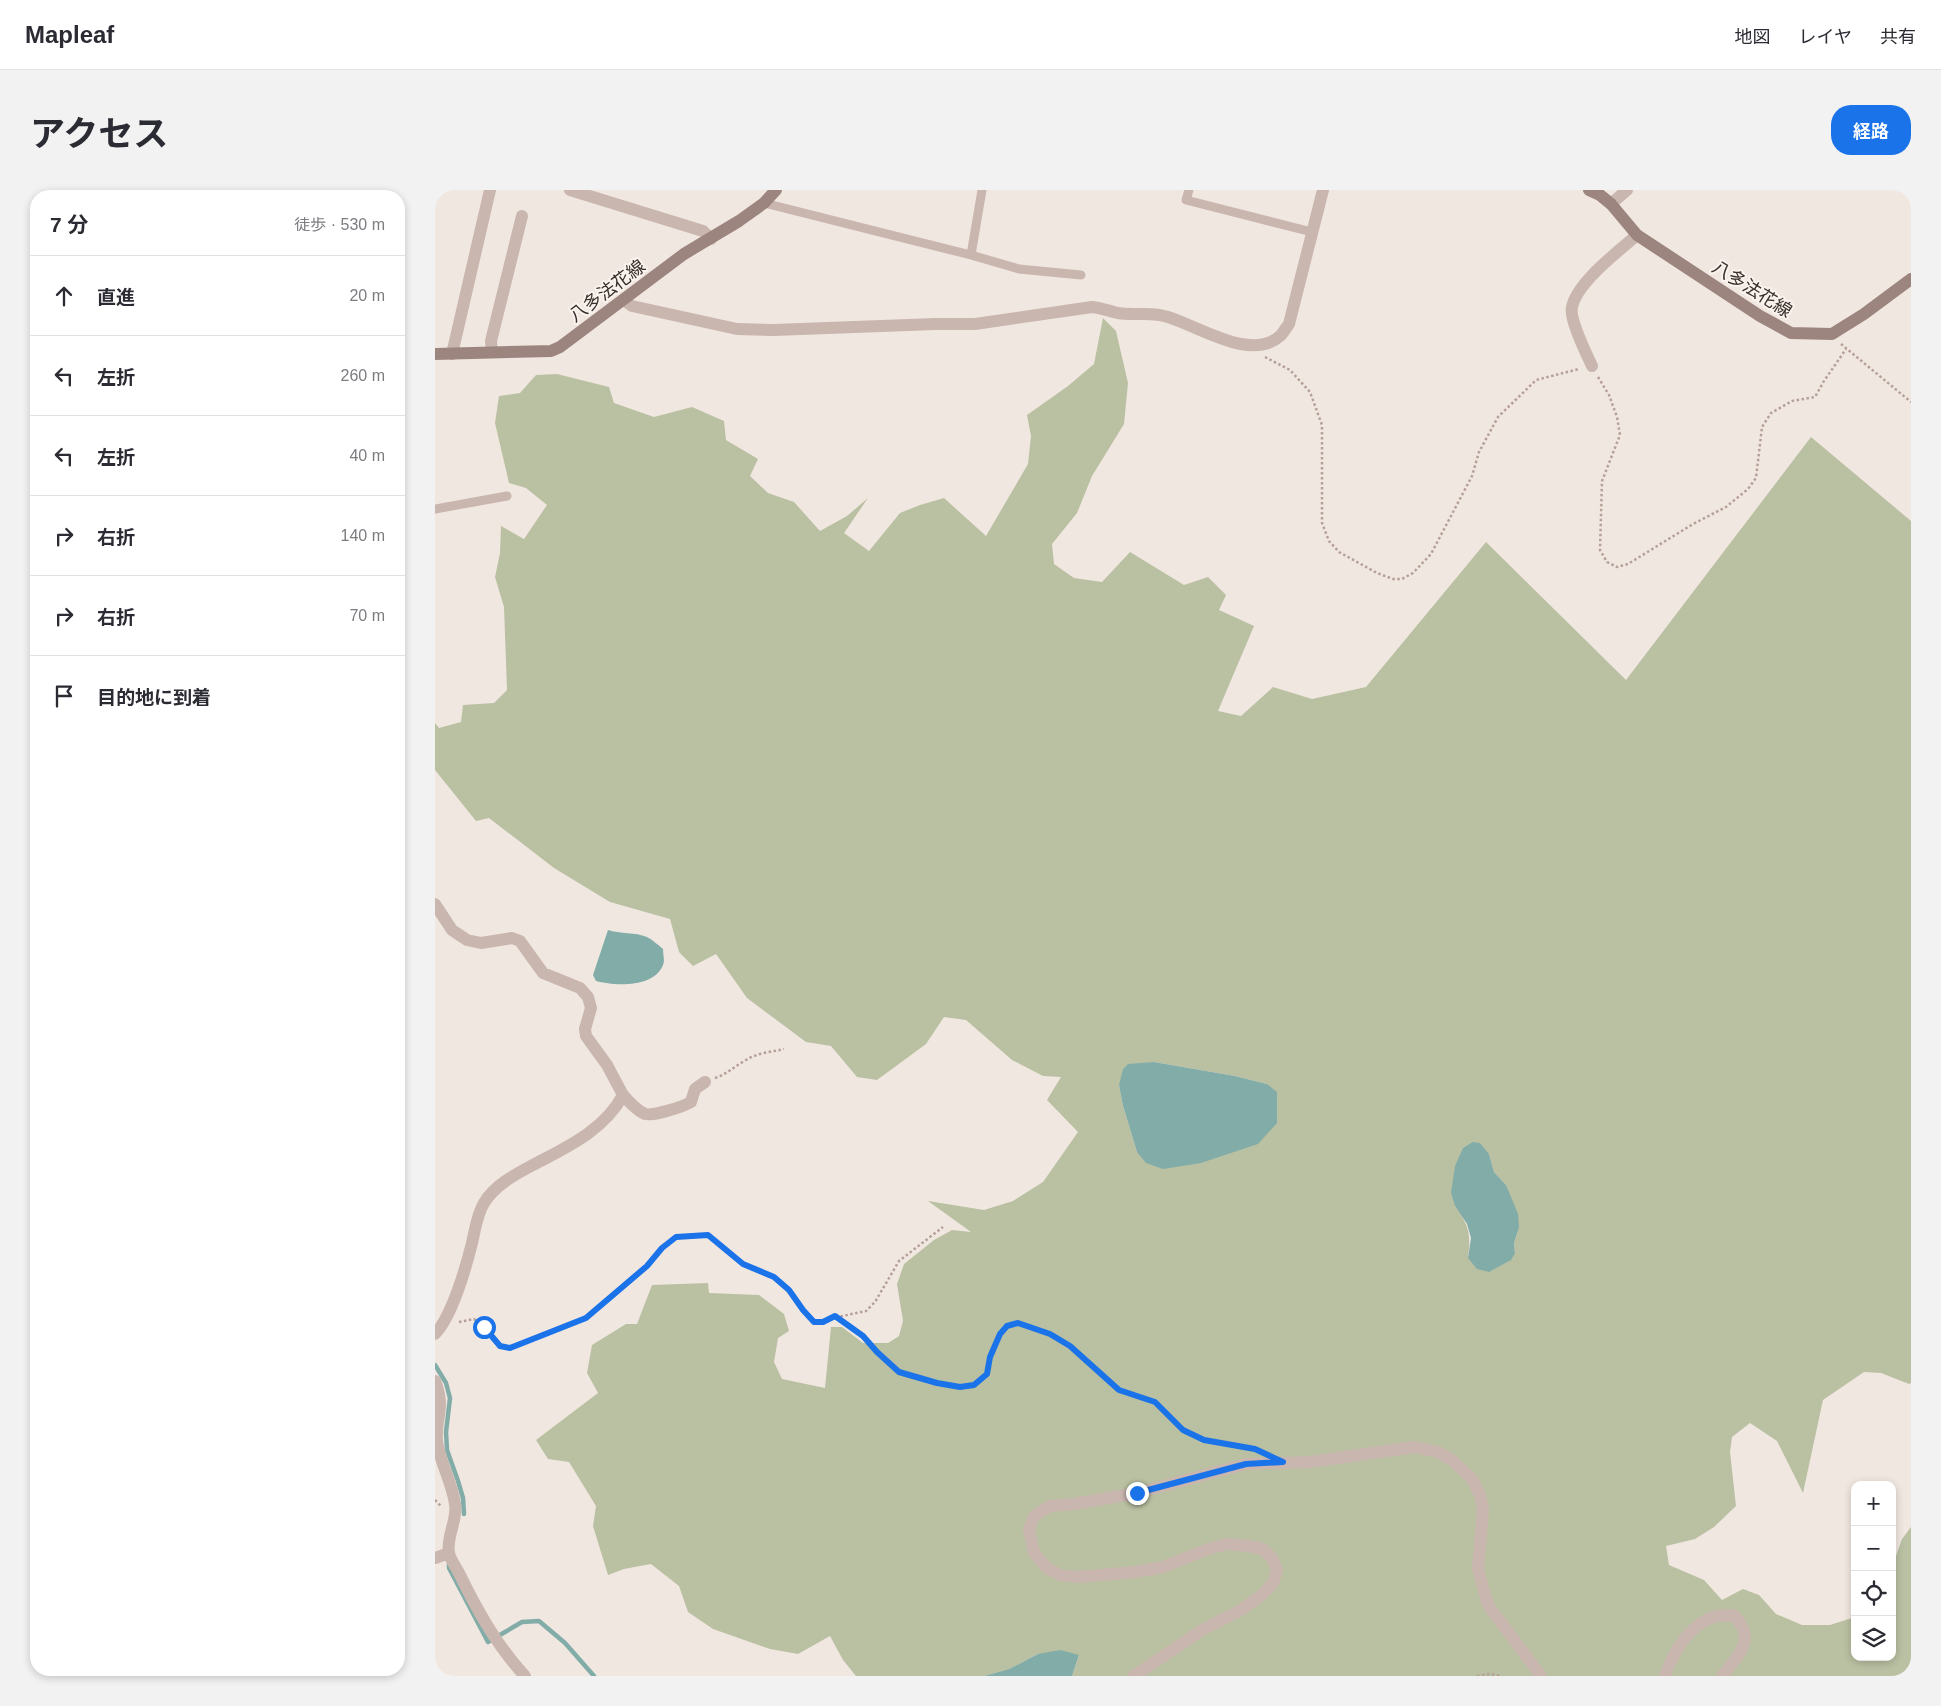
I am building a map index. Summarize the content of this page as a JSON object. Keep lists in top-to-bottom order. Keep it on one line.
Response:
{"streets":{"main road":["八多法花線"]},"page":{"header":"Mapleaf","nav":["地図","レイヤ","共有"],"title":"アクセス","buttons":"経路","heading":["7 分","徒歩 · 530 m"],"list":[["直進","20 m"],["左折","260 m"],["左折","40 m"],["右折","140 m"],["右折","70 m"],"目的地に到着"],"map_buttons":["+","−"]}}
